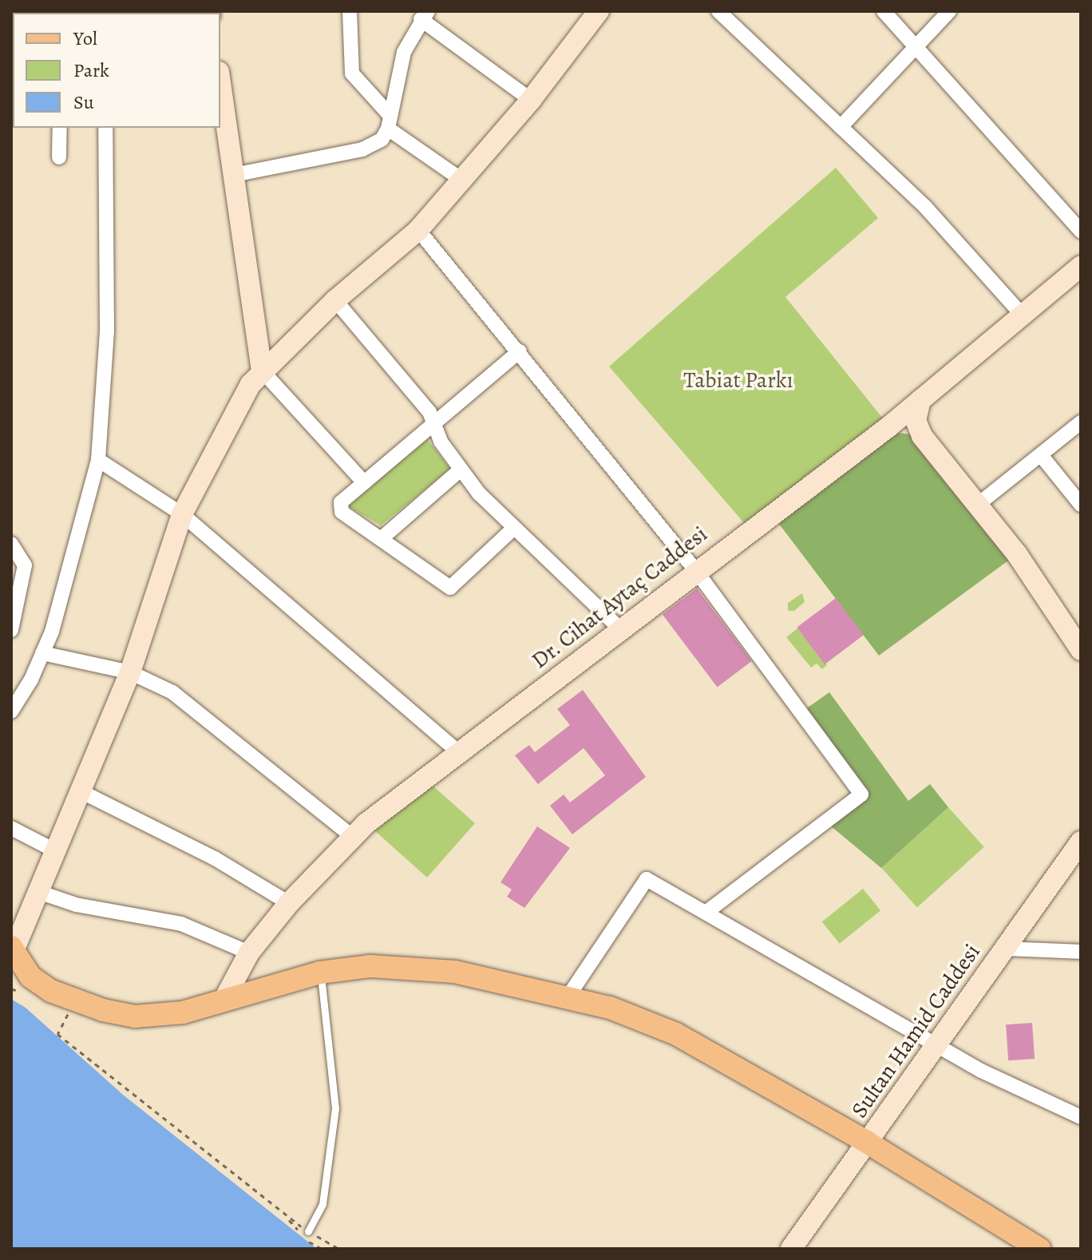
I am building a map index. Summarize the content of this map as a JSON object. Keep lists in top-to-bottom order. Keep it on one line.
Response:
{"streets":{"street":["Dr. Cihat Aytaç Caddesi","Sultan Hamid Caddesi"]},"parks":["Tabiat Parkı"],"legend":["Yol","Park","Su"]}
